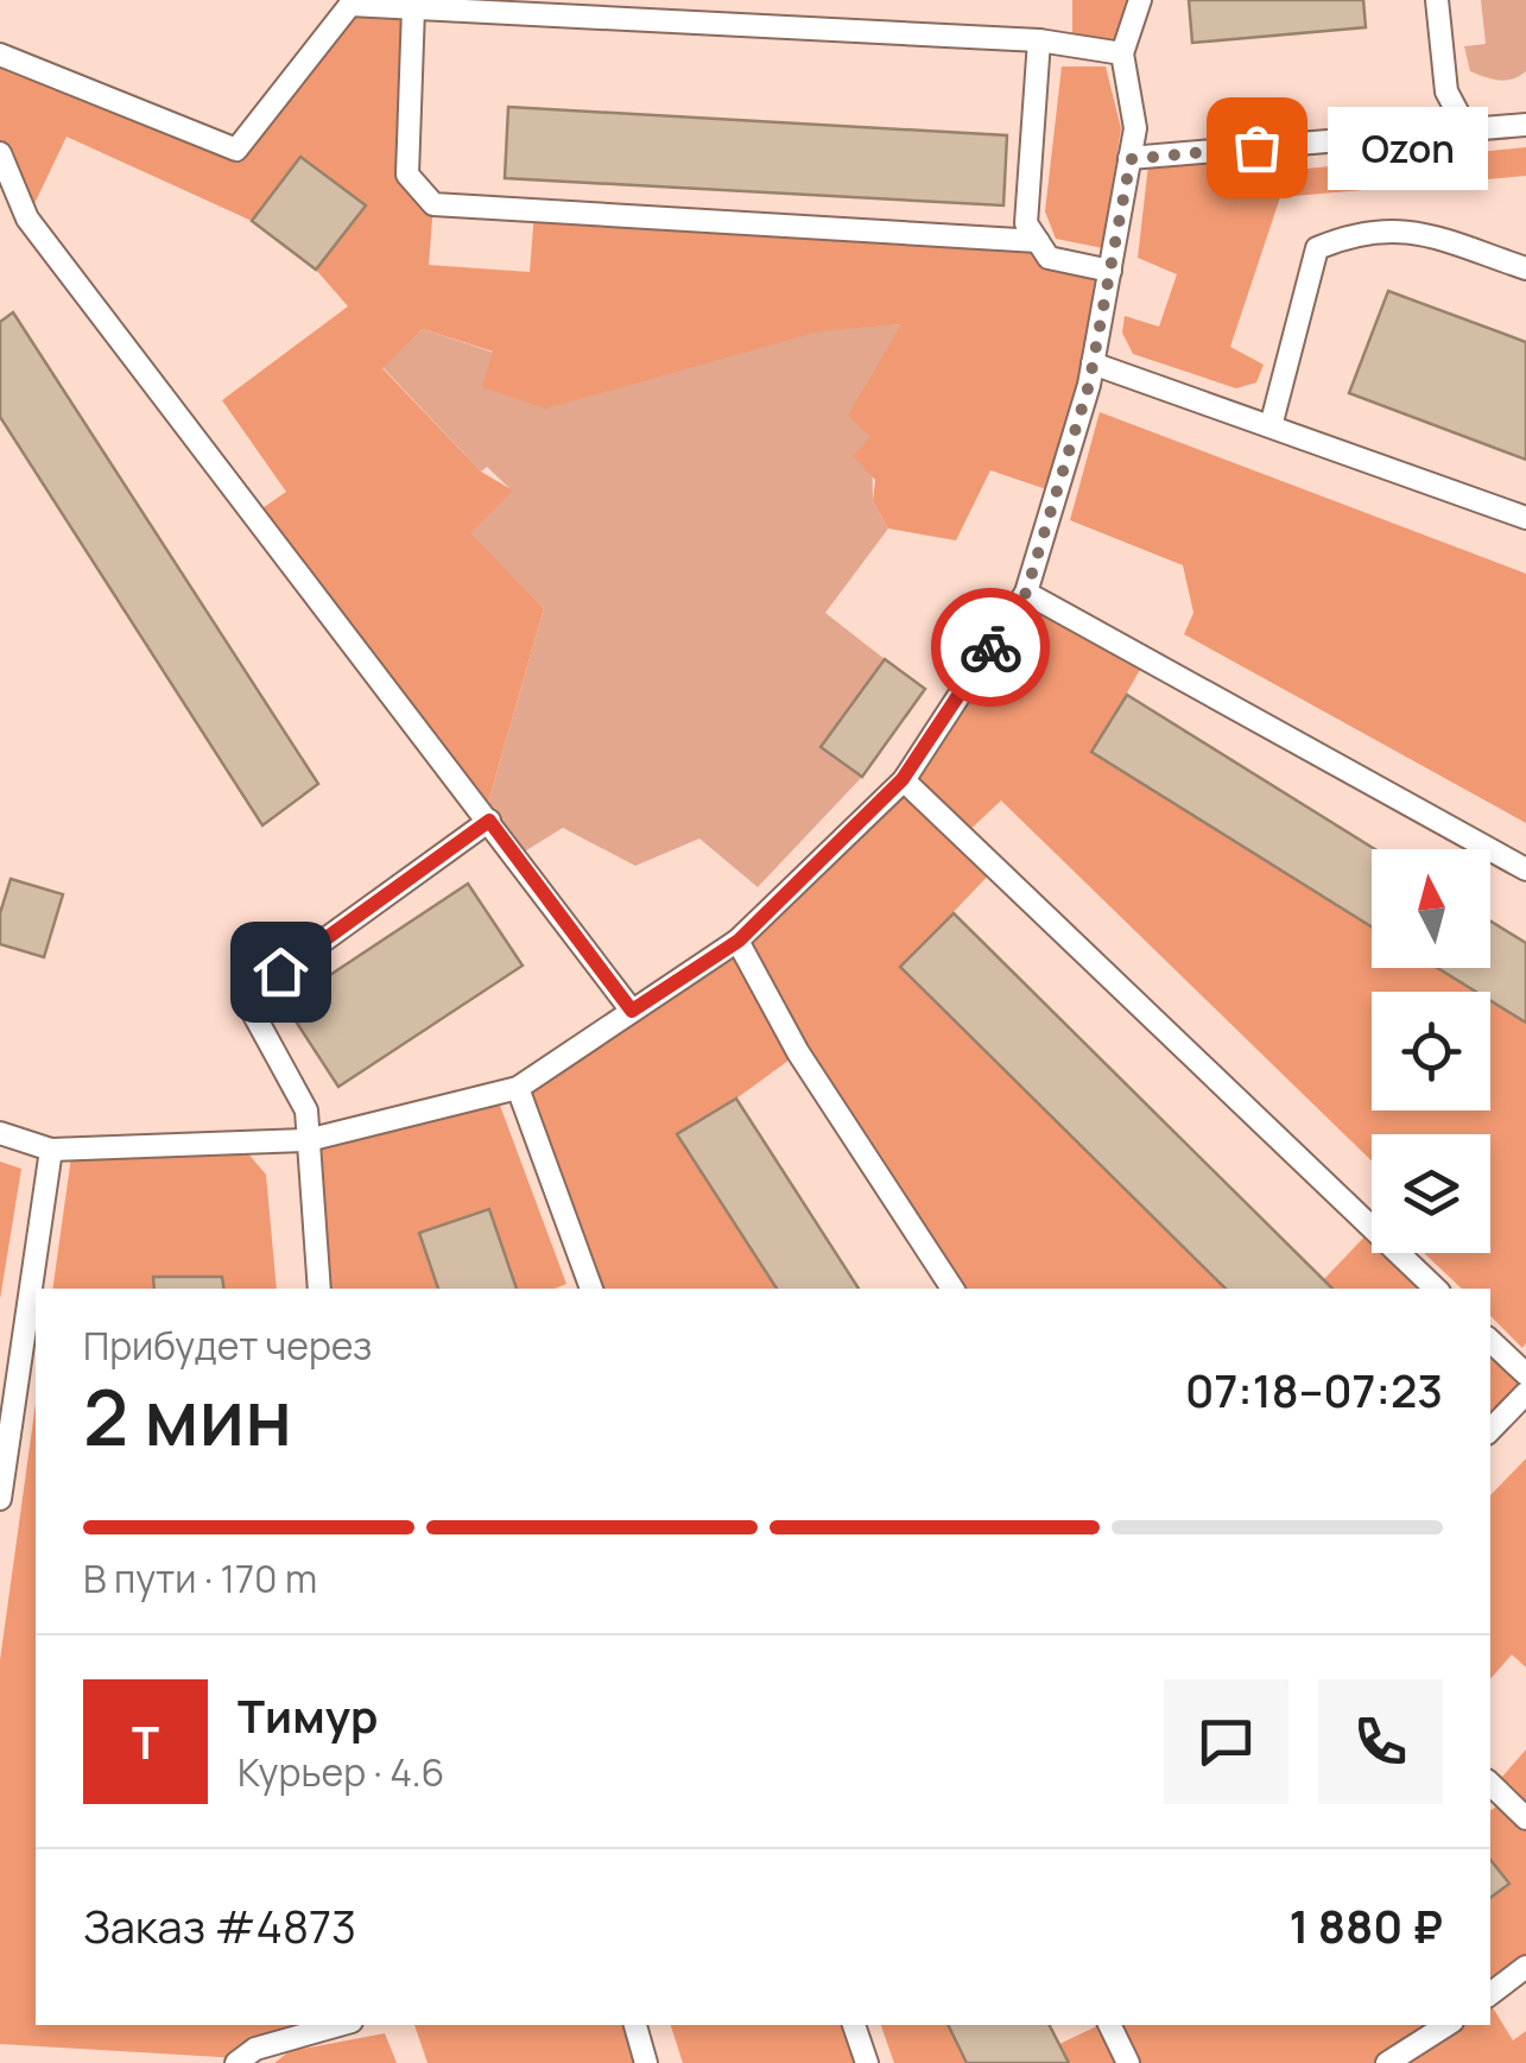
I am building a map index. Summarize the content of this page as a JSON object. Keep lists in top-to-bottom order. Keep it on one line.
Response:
{"places":["Ozon"],"north":"top","page":{"bubble":"Ozon","heading":["2 мин","Прибудет через","07:18–07:23"],"panel":["Тимур","Курьер · 4.6","Заказ #4873","1 880 ₽"],"bar":"В пути · 170 m","round":"Т"}}
